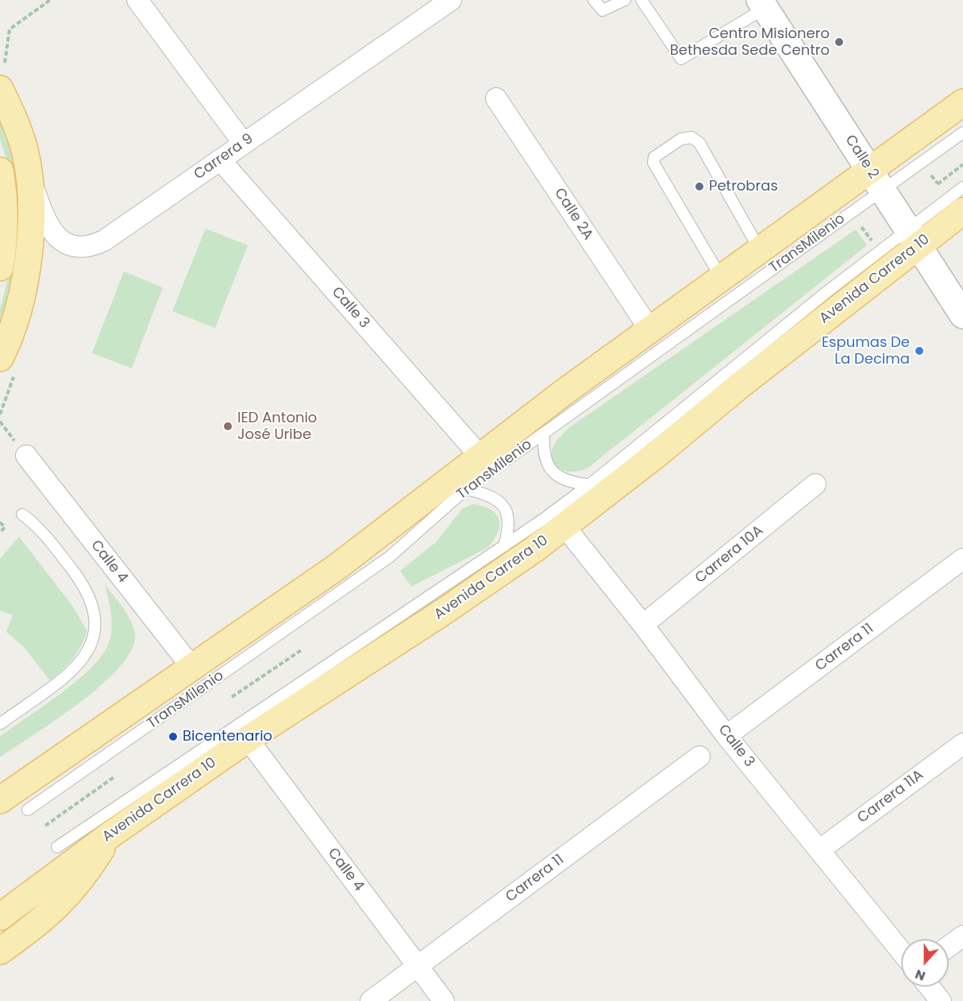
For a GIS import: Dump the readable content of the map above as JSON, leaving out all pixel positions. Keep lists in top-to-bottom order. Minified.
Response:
{"streets":{"main road":["Avenida Carrera 10"],"street":["Carrera 9","Calle 2","Calle 2A","Calle 3","Carrera 10A","Calle 4","Carrera 11","Carrera 11A"],"lane":["TransMilenio"]},"crossings":[["Carrera 9","Calle 3"],["Calle 2","TransMilenio"],["Calle 2","Avenida Carrera 10"],["Avenida Carrera 10","Calle 3"],["Avenida Carrera 10","Calle 4"],["Calle 3","Carrera 10A"],["Calle 3","Carrera 11"],["Calle 3","Carrera 11A"],["Calle 4","Carrera 11"]],"places":["Centro Misionero Bethesda Sede Centro","Petrobras","Espumas De La Decima","IED Antonio José Uribe","Bicentenario"],"north":"bottom"}
